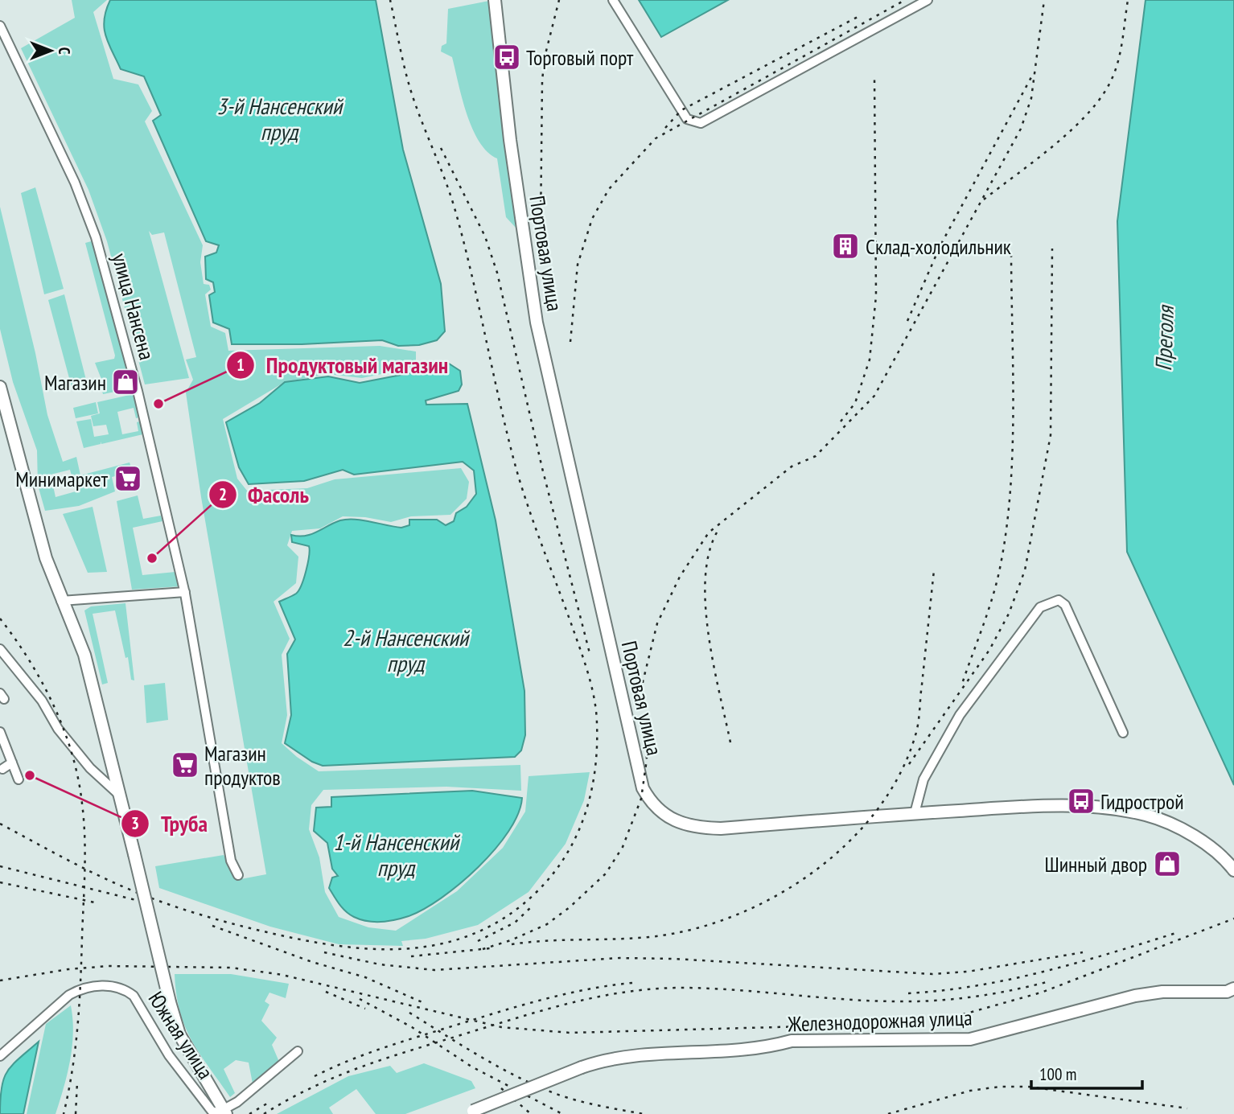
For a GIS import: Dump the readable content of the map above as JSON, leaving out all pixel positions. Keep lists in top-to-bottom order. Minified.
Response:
{"streets":{"main road":["Портовая улица","Железнодорожная улица"],"street":["улица Нансена","Южная улица"]},"water":["3-й Нансенский пруд","Преголя","2-й Нансенский пруд","1-й Нансенский пруд"],"places":{"bus stop":["Торговый порт","Гидрострой"],"building":["Склад-холодильник"],"shop":["Магазин","Шинный двор"],"other":["Продуктовый магазин","Фасоль","Труба"],"supermarket":["Минимаркет","Магазин продуктов"]},"scale_bar":"100 m","north":"right"}
